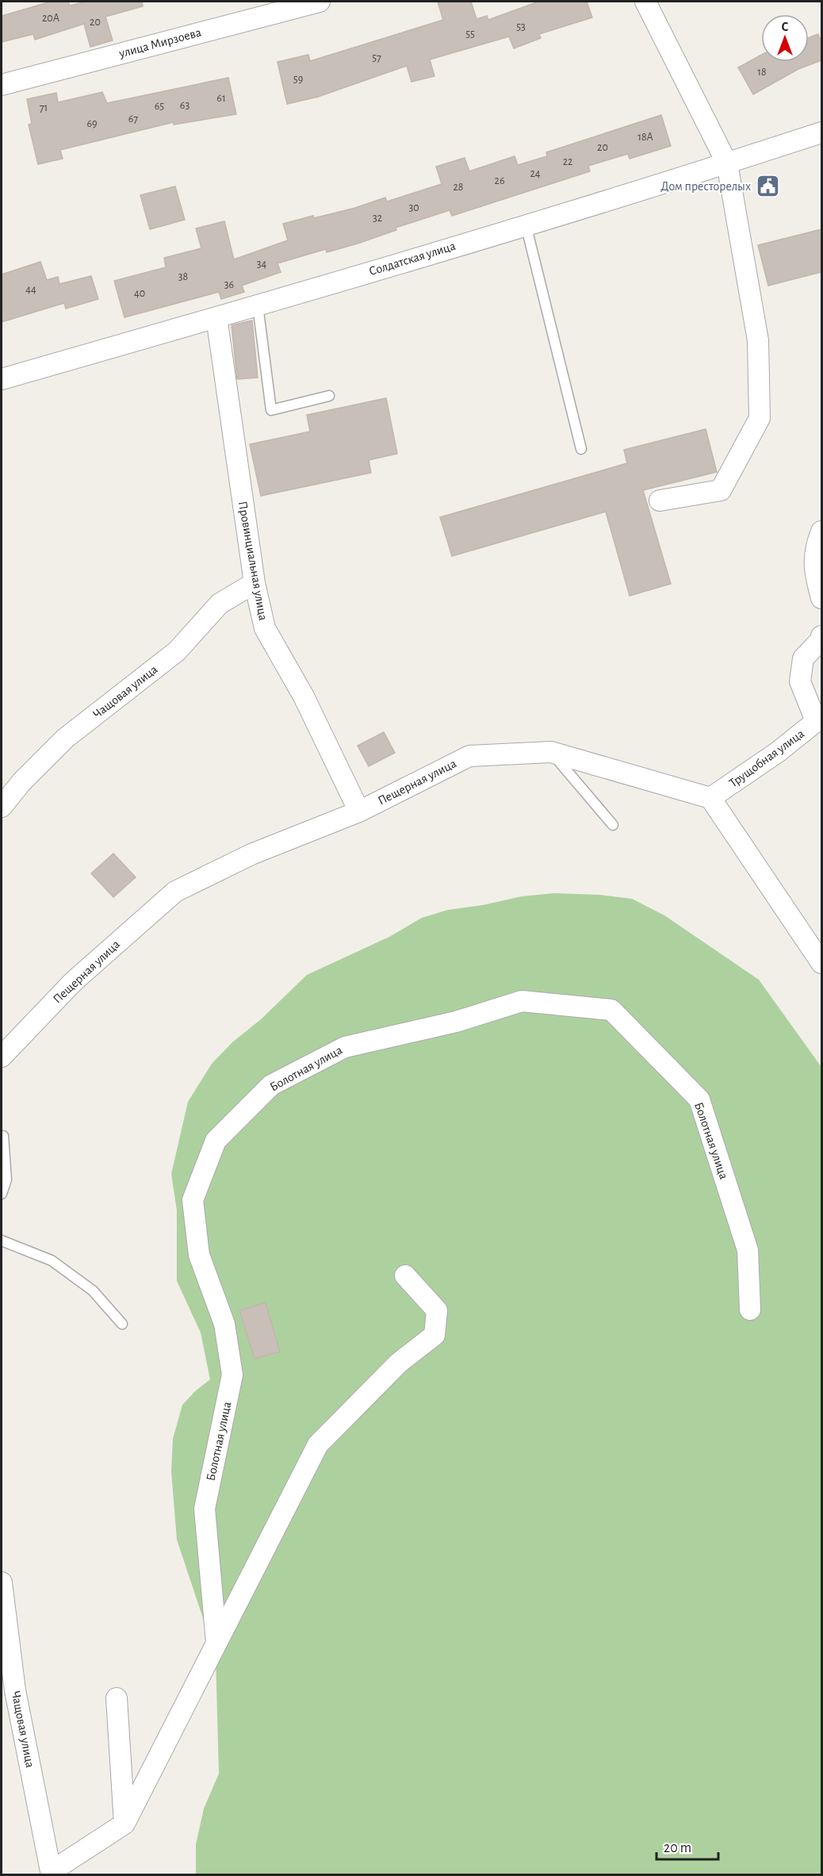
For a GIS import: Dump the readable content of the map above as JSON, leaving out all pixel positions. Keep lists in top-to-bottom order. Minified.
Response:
{"streets":{"street":["улица Мирзоева","Солдатская улица","Провинциальная улица","Чащовая улица","Трущобная улица","Пещерная улица","Болотная улица"]},"crossings":[["Солдатская улица","Провинциальная улица"],["Провинциальная улица","Чащовая улица"],["Провинциальная улица","Пещерная улица"],["Трущобная улица","Пещерная улица"]],"places":{"public building":["Дом престорелых"]},"house_numbers":["20А","20","53","55","57","18","59","61","63","65","71","67","69","18А","20","22","24","26","28","30","32","34","38","36","44","40"],"scale_bar":"20 m","north":"top"}
